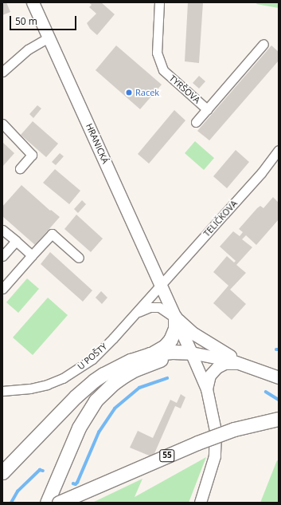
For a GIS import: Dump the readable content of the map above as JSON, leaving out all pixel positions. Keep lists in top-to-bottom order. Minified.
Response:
{"streets":{"main road":["HRANICKÁ","55"],"street":["TYRŠOVA","TELIČKOVA","U POŠTY"]},"crossings":[["HRANICKÁ","TELIČKOVA"],["HRANICKÁ","U POŠTY"],["TELIČKOVA","U POŠTY"]],"places":["Racek"],"scale_bar":"50 m"}
